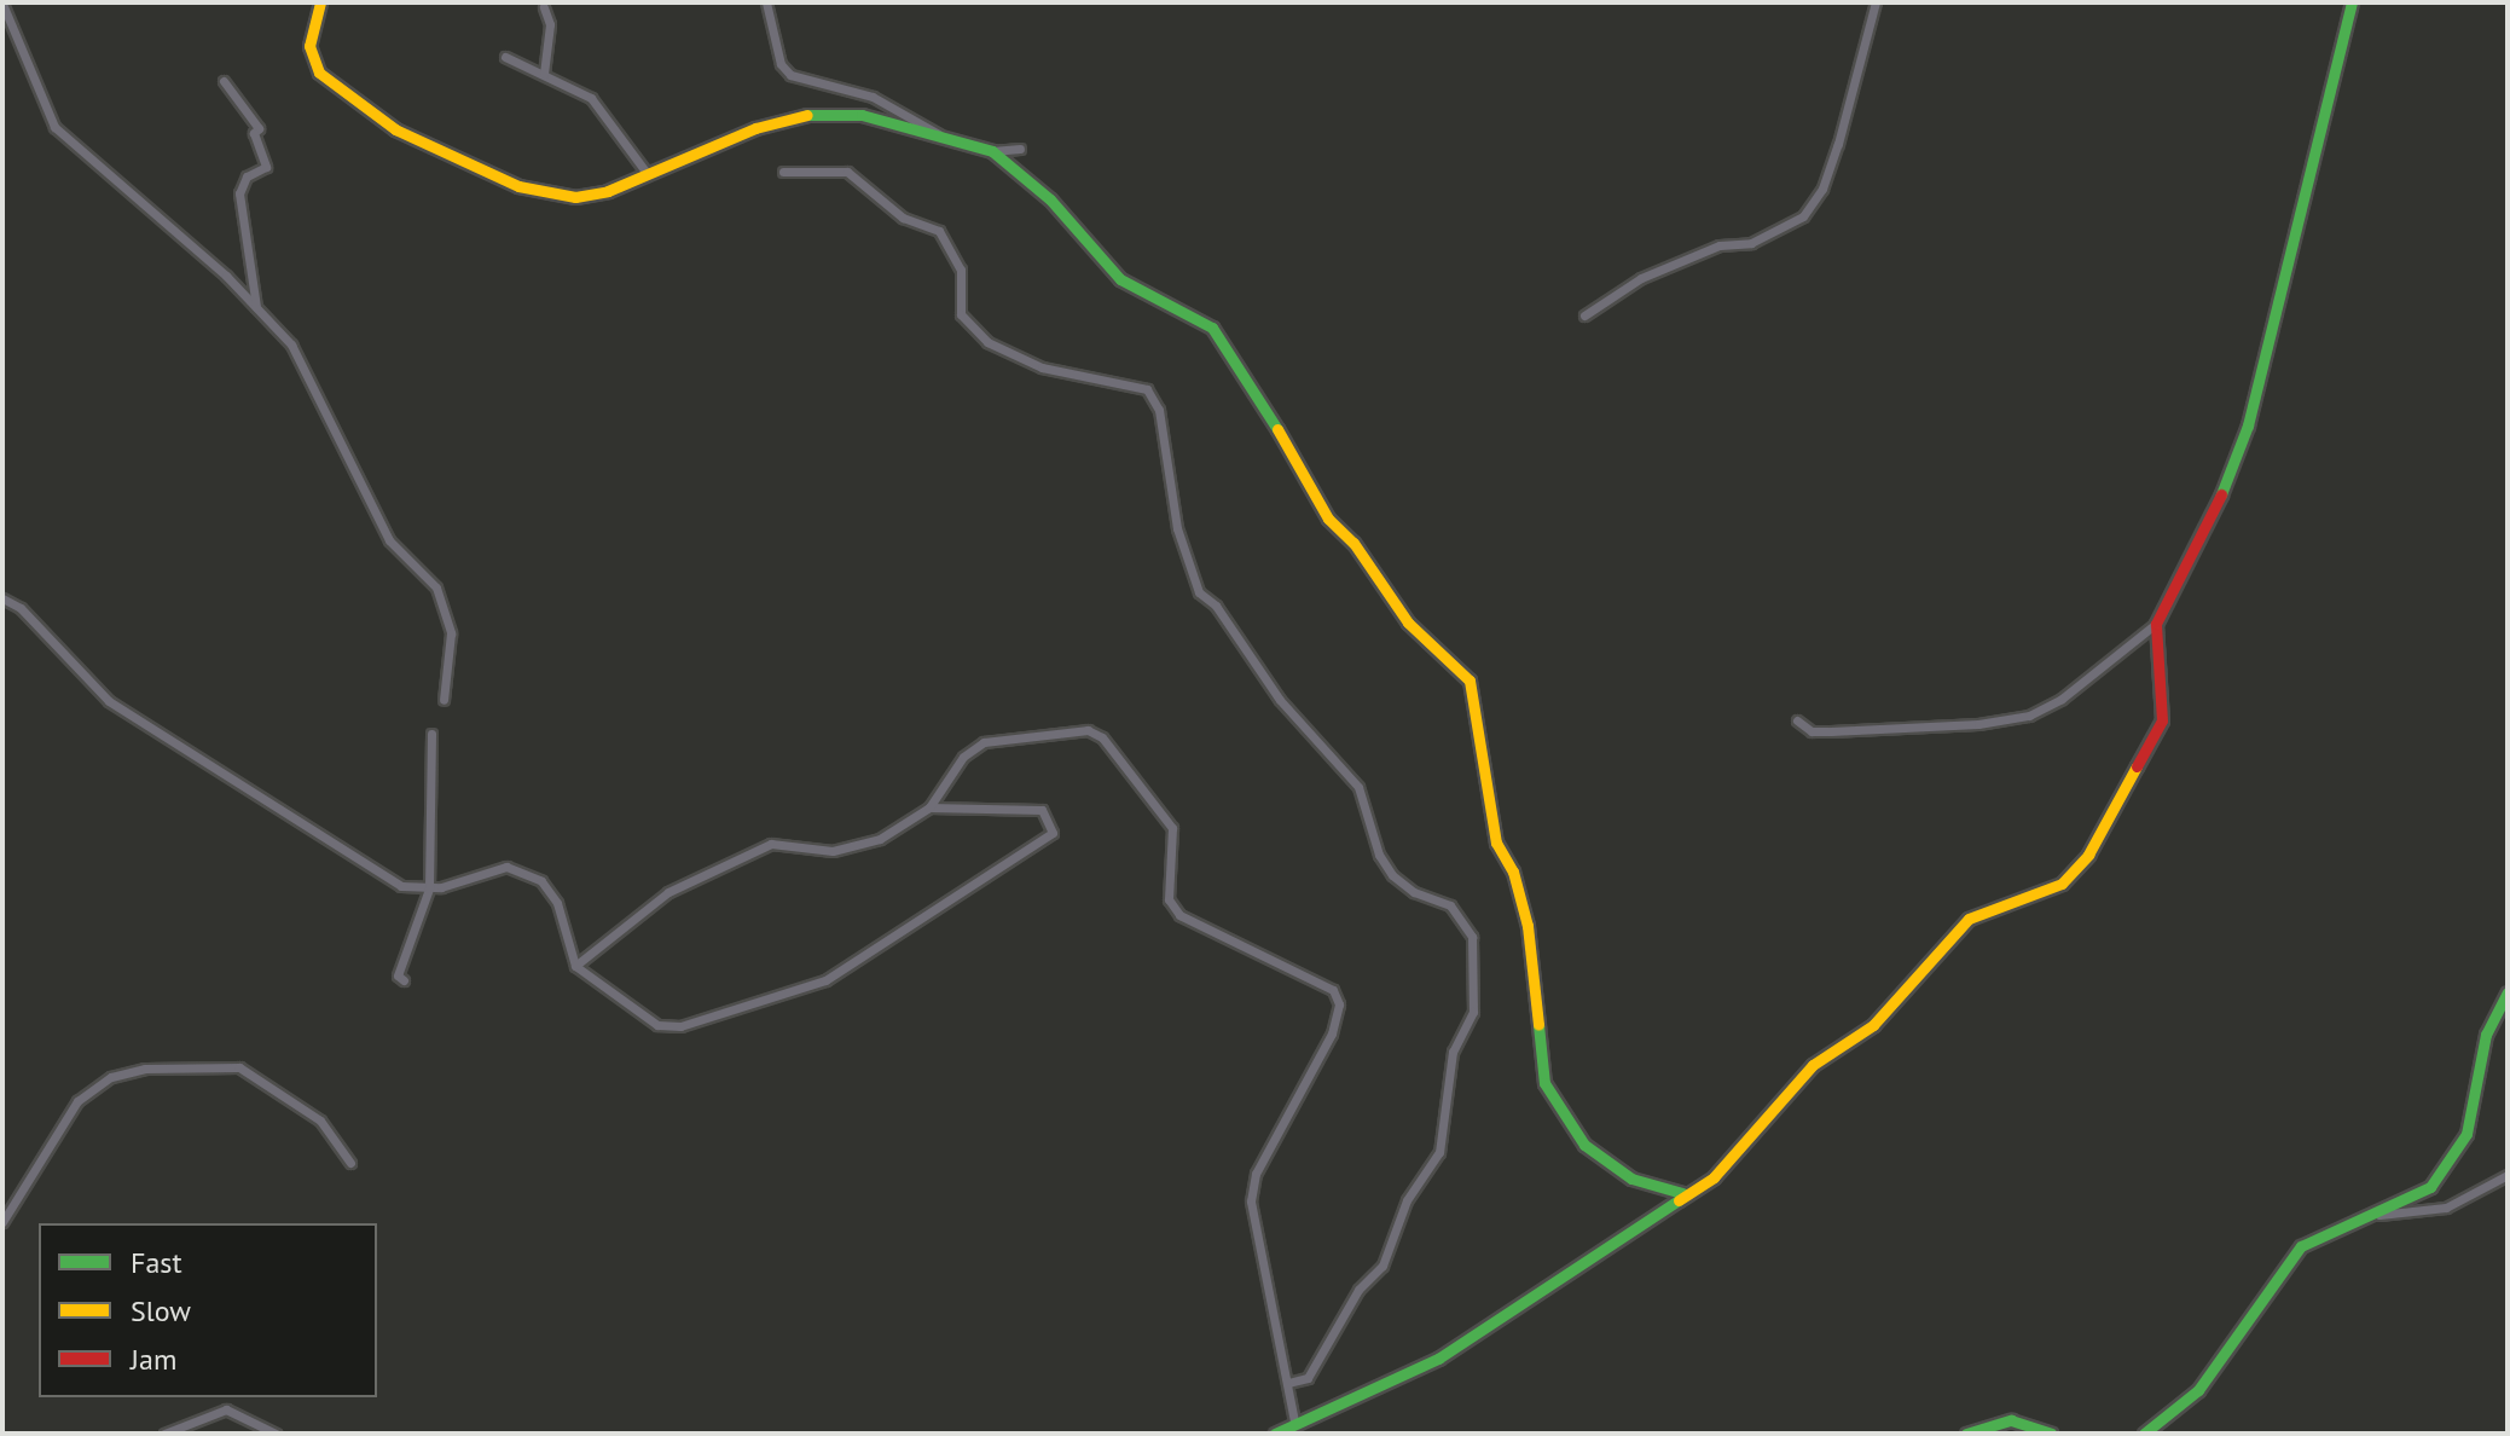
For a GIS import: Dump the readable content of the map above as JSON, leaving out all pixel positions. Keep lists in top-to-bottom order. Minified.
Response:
{"legend":["Fast","Slow","Jam"]}
